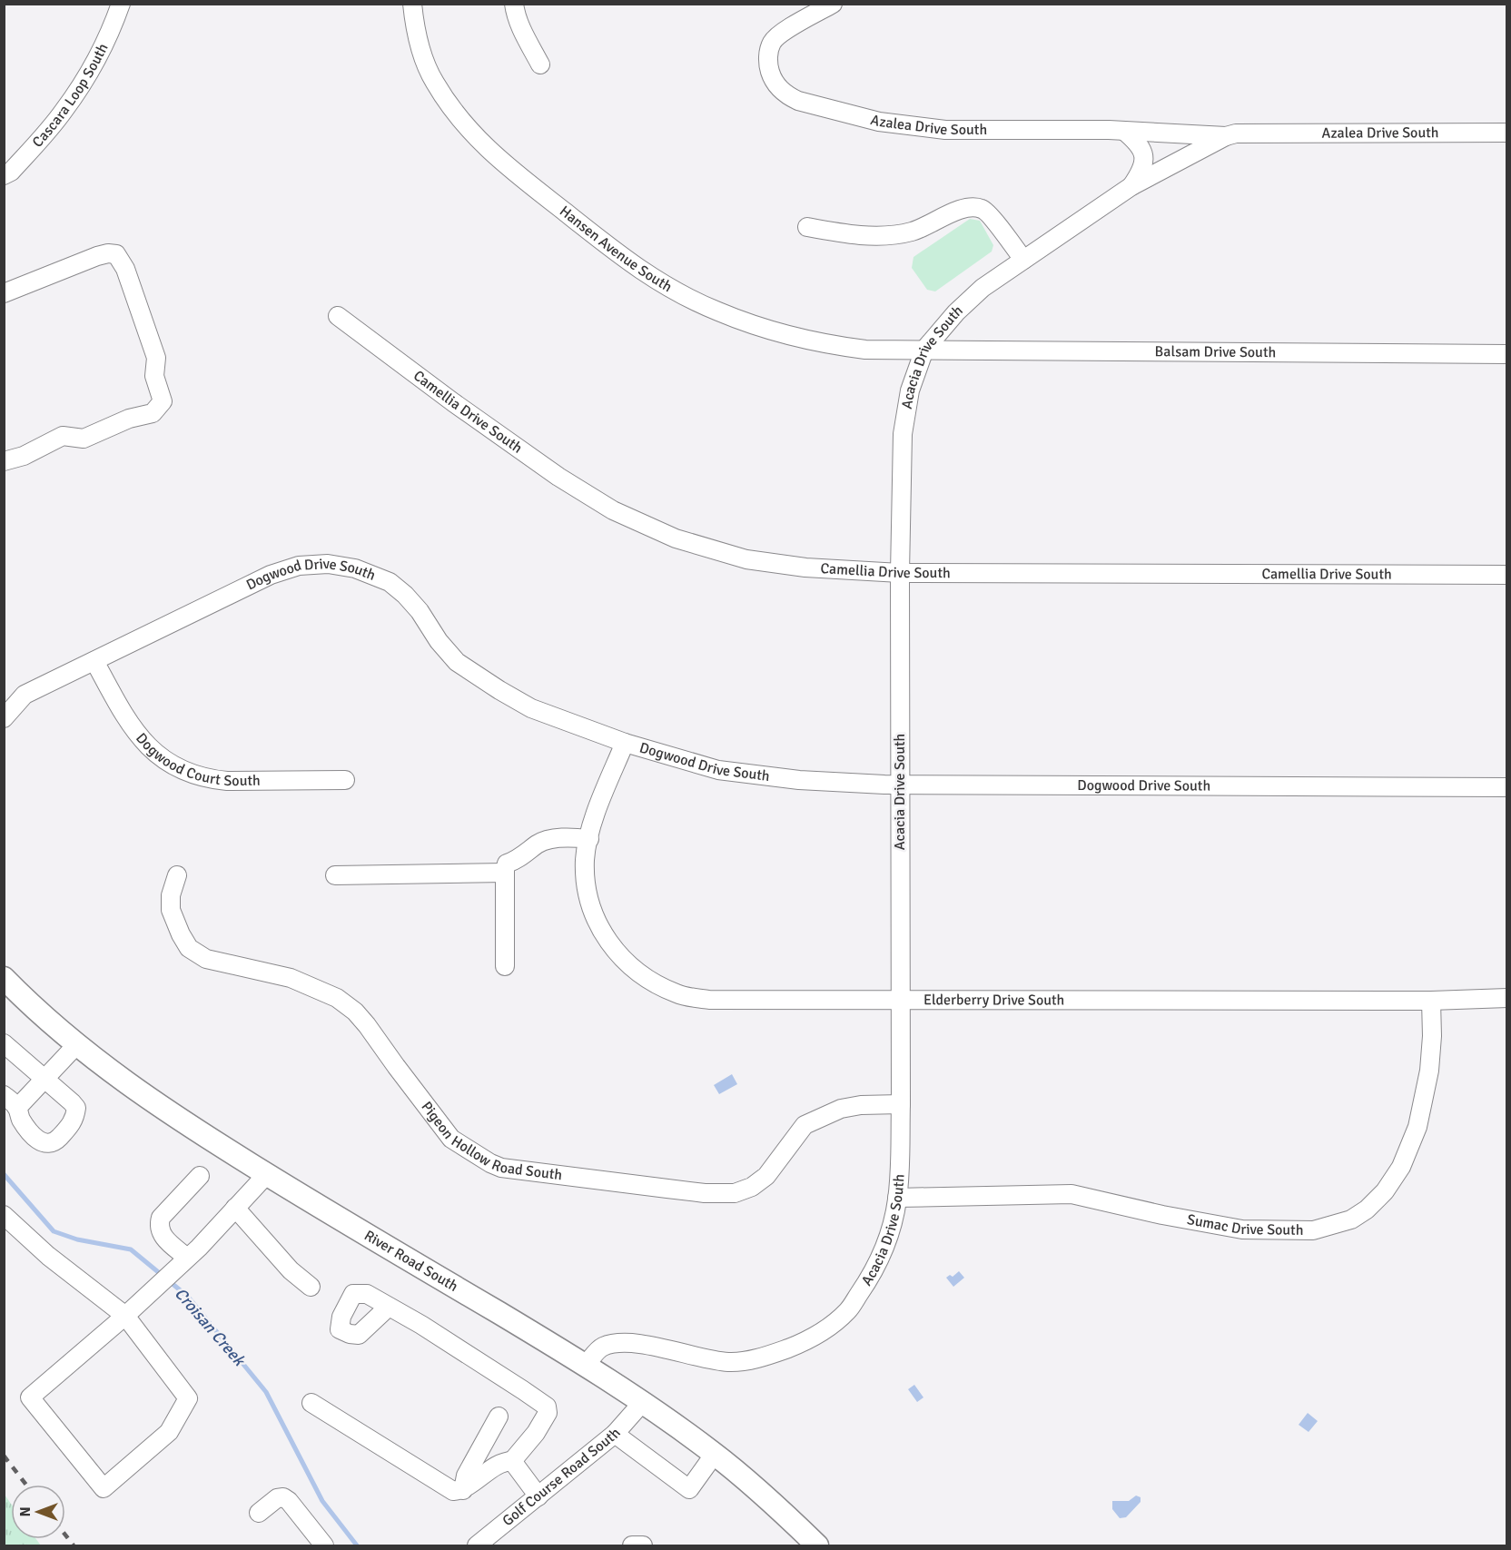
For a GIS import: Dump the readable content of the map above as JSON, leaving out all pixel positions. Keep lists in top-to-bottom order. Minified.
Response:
{"streets":{"main road":["River Road South"],"street":["Cascara Loop South","Azalea Drive South","Hansen Avenue South","Balsam Drive South","Acacia Drive South","Camellia Drive South","Dogwood Drive South","Dogwood Court South","Elderberry Drive South","Pigeon Hollow Road South","Sumac Drive South","Golf Course Road South"]},"crossings":[["Azalea Drive South","Acacia Drive South"],["Hansen Avenue South","Balsam Drive South"],["Hansen Avenue South","Acacia Drive South"],["Balsam Drive South","Acacia Drive South"],["Acacia Drive South","Camellia Drive South"],["Acacia Drive South","Dogwood Drive South"],["Acacia Drive South","Elderberry Drive South"],["Acacia Drive South","Pigeon Hollow Road South"],["Acacia Drive South","Sumac Drive South"],["Acacia Drive South","River Road South"],["Dogwood Drive South","Dogwood Court South"],["Dogwood Drive South","Elderberry Drive South"],["Elderberry Drive South","Sumac Drive South"],["River Road South","Golf Course Road South"]],"water":["Croisan Creek"],"north":"left"}
